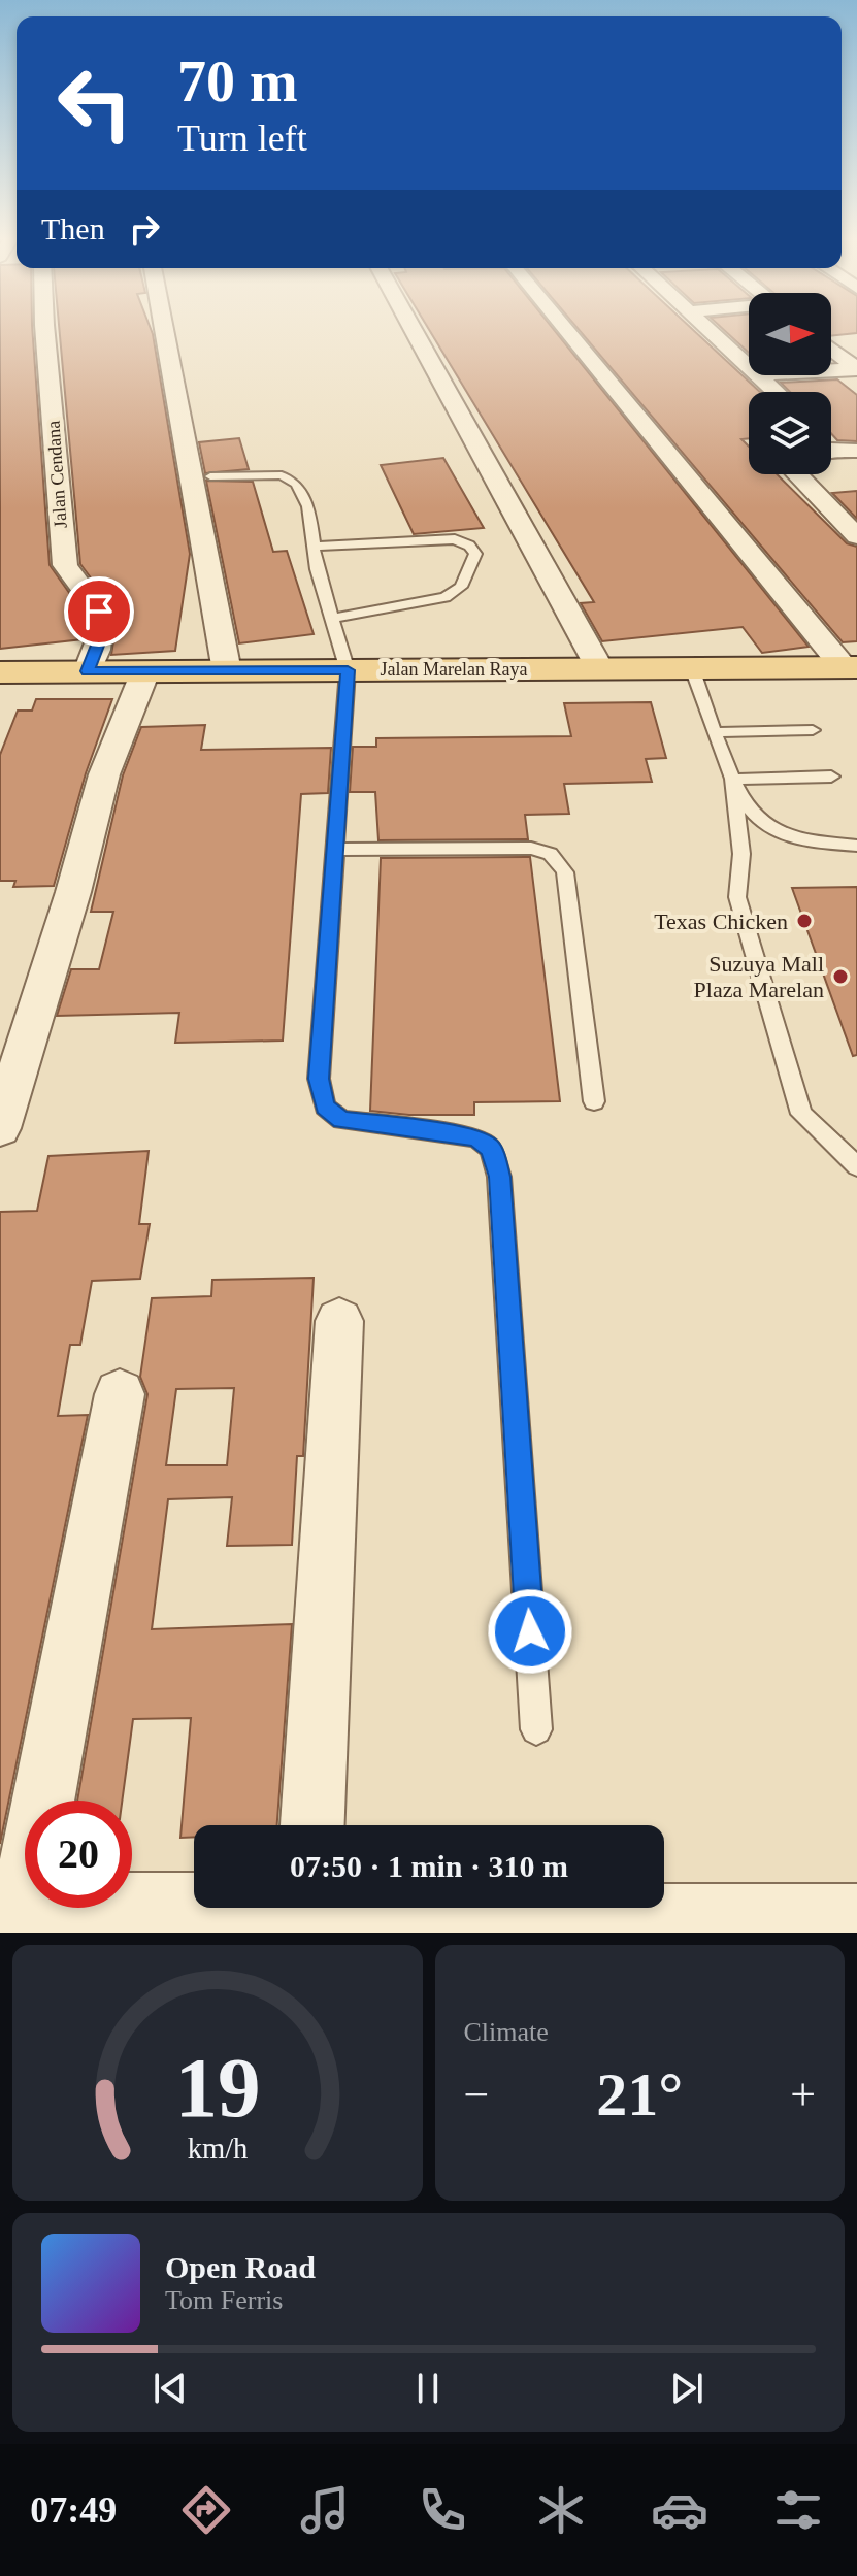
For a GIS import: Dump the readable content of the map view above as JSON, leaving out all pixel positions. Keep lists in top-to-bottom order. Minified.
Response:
{"streets":{"main road":["Jalan Marelan Raya"],"street":["Jalan Cendana"]},"crossings":[["Jalan Cendana","Jalan Marelan Raya"]],"places":["Texas Chicken","Suzuya Mall Plaza Marelan"],"north":"right","page":{"turn":["70 m","Turn left"],"then":"Then","limit":"20","trip":"07:50 · 1 min · 310 m","tile":"Climate","heat":["−","21°","+"],"song":["Open Road","Tom Ferris"],"tabs":"07:49","gauge":["19","km/h"]}}
